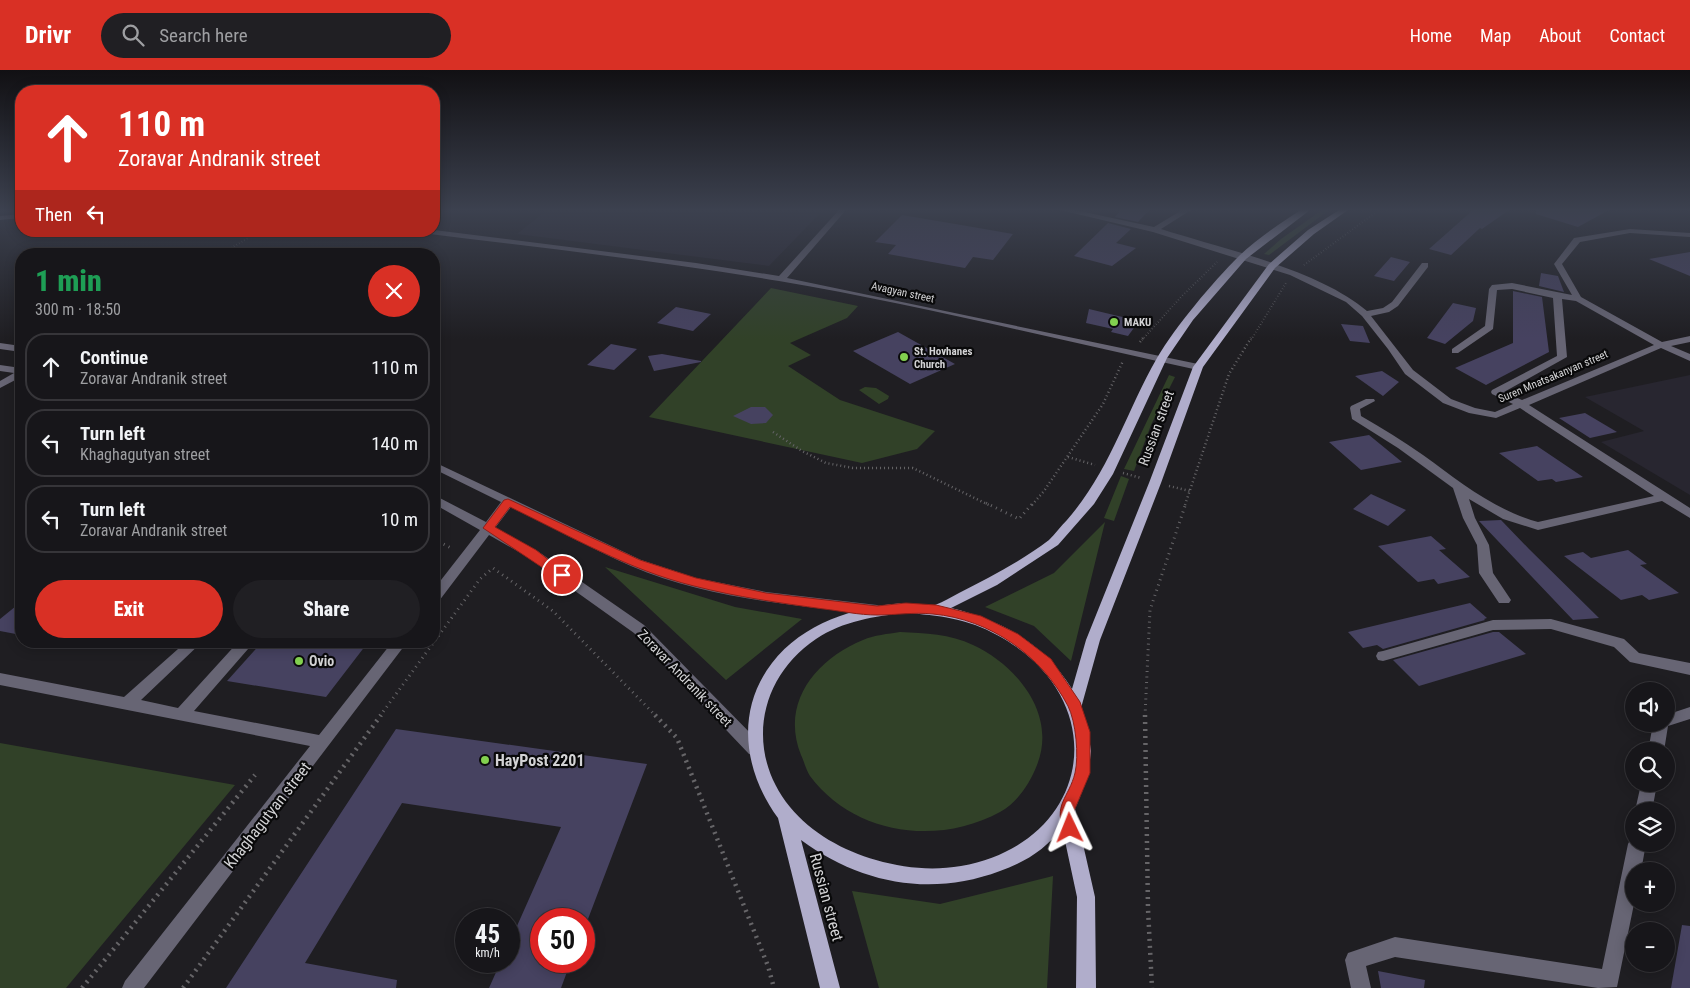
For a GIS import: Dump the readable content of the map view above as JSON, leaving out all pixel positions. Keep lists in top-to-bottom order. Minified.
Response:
{"streets":{"main road":["Russian street"],"street":["Avagyan street","Suren Mnatsakanyan street","Zoravar Andranik street","Khaghagutyan street"]},"crossings":[["Avagyan street","Russian street"],["Suren Mnatsakanyan street","Russian street"]],"places":["MAKU","St. Hovhanes Church","Ovio","HayPost 2201"],"page":{"header":"Drivr","search":"Search here","nav":["Home","Map","About","Contact"],"turn":["110 m","Zoravar Andranik street"],"then":"Then","heading":["1 min","300 m · 18:50"],"list":[{"name":"Continue","note":"Zoravar Andranik street","value":"110 m"},{"name":"Turn left","note":"Khaghagutyan street","value":"140 m"},{"name":"Turn left","note":"Zoravar Andranik street","value":"10 m"}],"buttons":["Exit","Share"],"map_buttons":["+","−"],"speed":"45 km/h","limit":"50"}}
